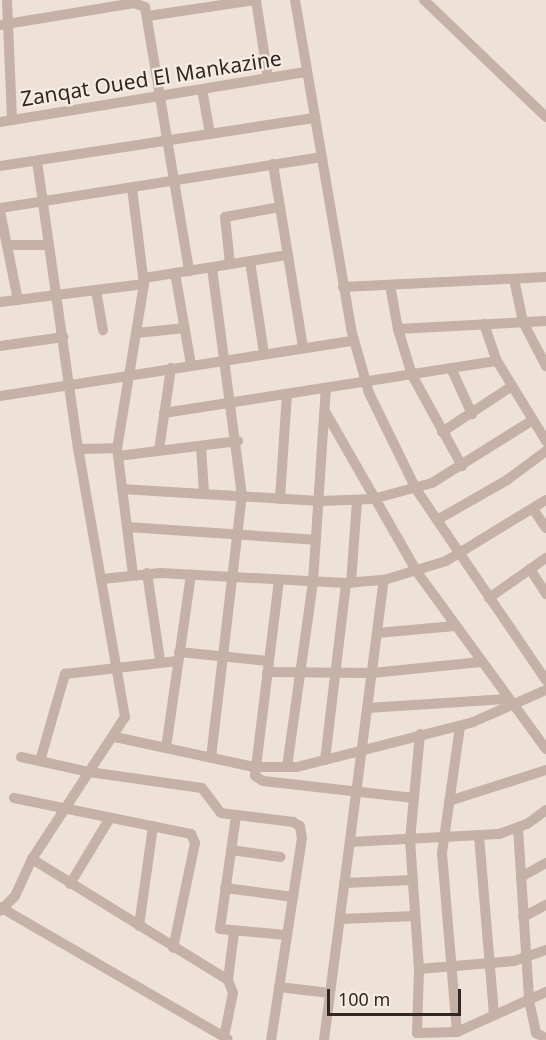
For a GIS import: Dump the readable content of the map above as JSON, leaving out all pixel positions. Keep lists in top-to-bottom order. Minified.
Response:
{"streets":{"street":["Zanqat Oued El Mankazine"]},"scale_bar":"100 m"}
